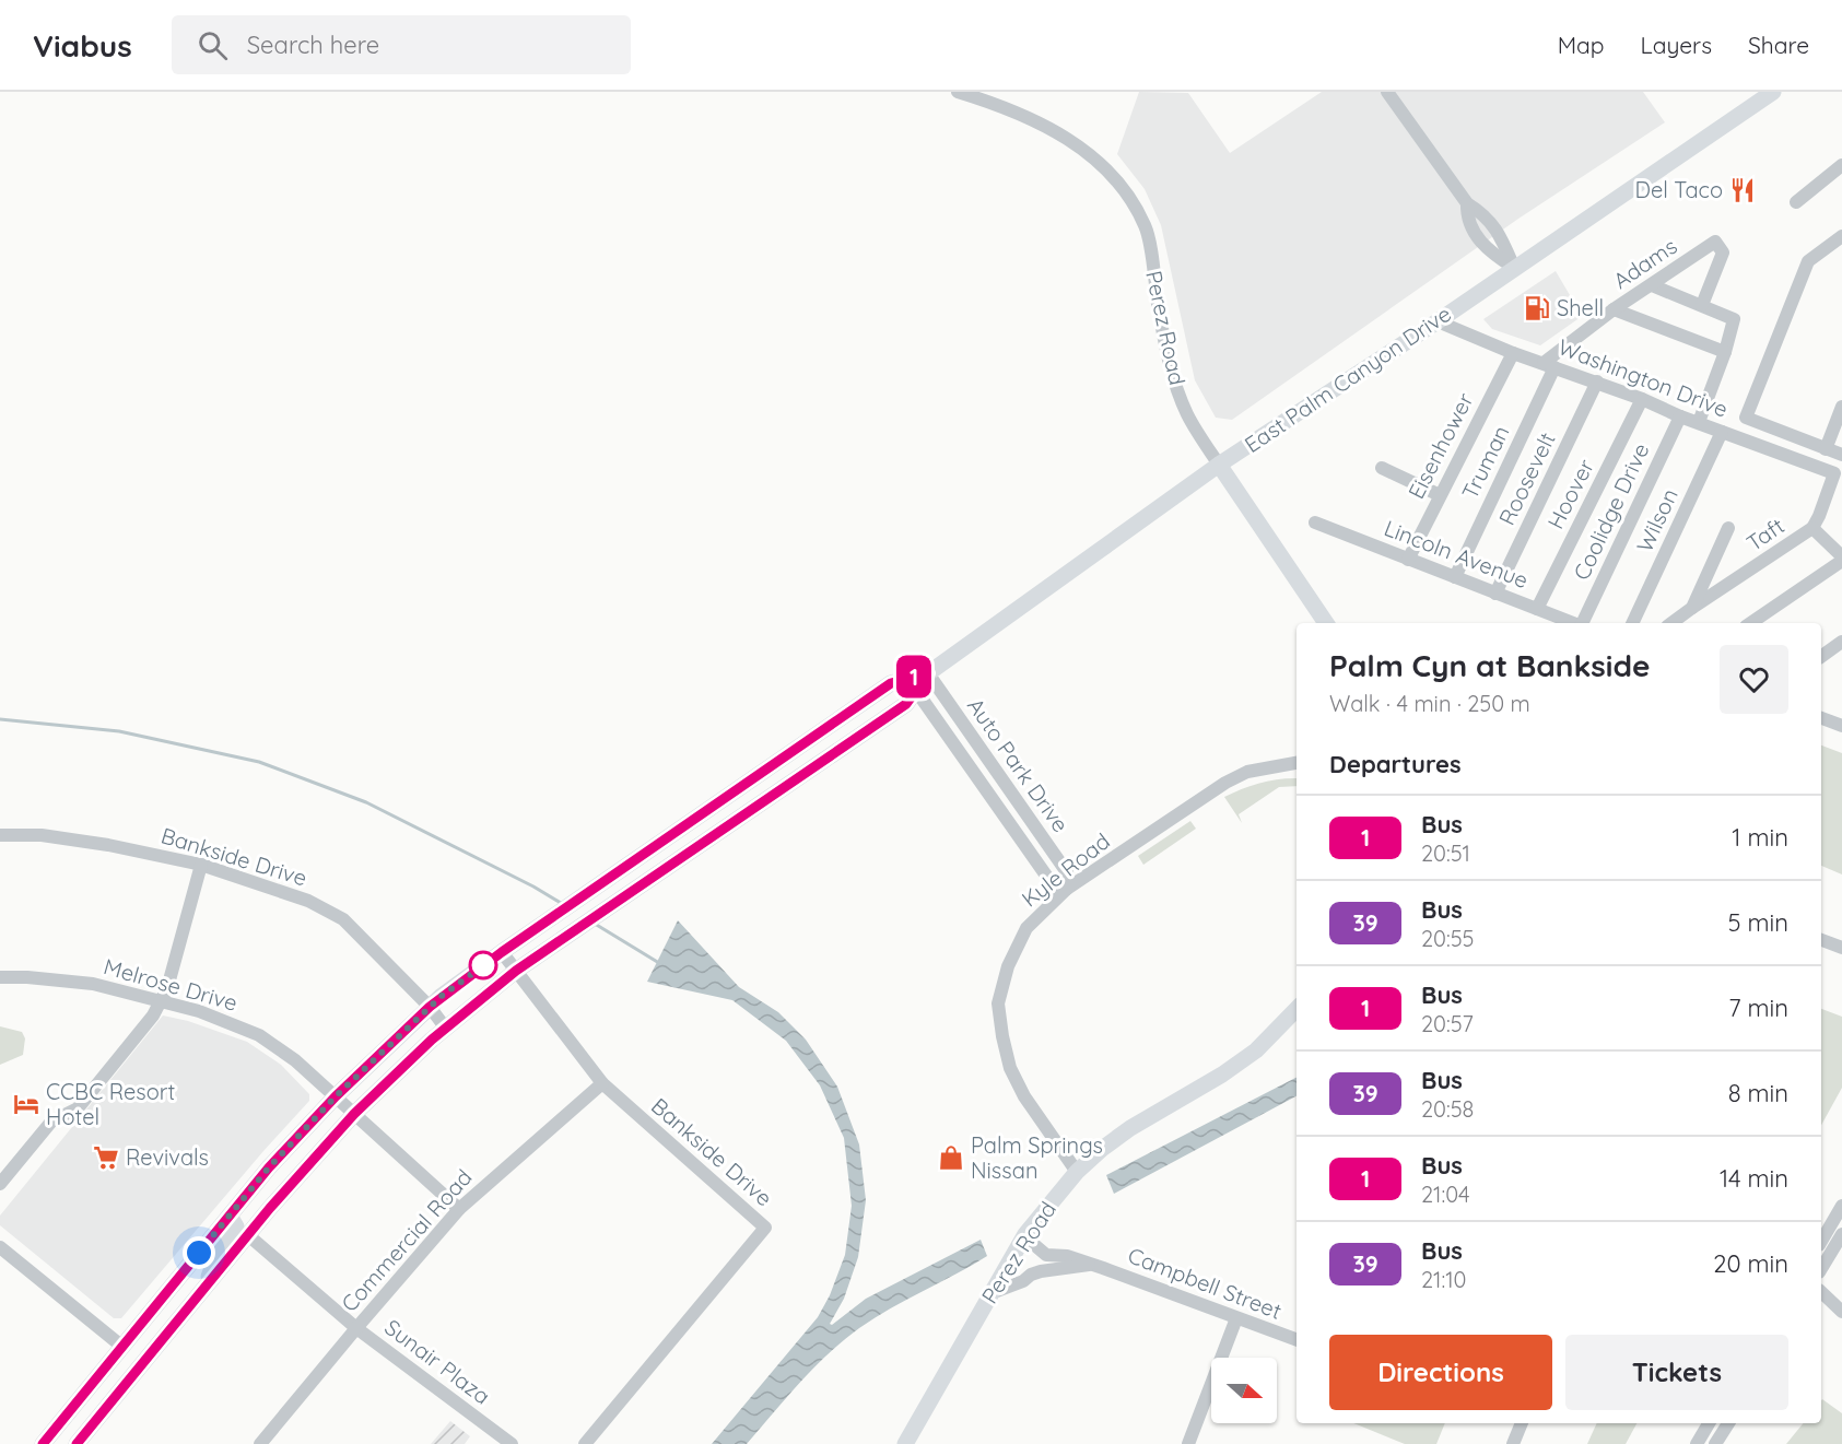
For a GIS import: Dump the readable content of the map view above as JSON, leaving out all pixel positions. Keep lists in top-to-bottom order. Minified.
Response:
{"streets":{"main road":["Perez Road","East Palm Canyon Drive"],"street":["Adams","Washington Drive","Eisenhower","Truman","Roosevelt","Hoover","Coolidge Drive","Wilson","Taft","Lincoln Avenue","Auto Park Drive","Bankside Drive","Kyle Road","Melrose Drive","Commercial Road","Campbell Street","Sunair Plaza"]},"crossings":[["Adams","Washington Drive"],["Adams","Truman"],["Perez Road","East Palm Canyon Drive"],["Perez Road","Kyle Road"],["Perez Road","Campbell Street"],["Washington Drive","East Palm Canyon Drive"],["Washington Drive","Eisenhower"],["Washington Drive","Truman"],["Washington Drive","Roosevelt"],["Washington Drive","Hoover"],["Washington Drive","Coolidge Drive"],["Washington Drive","Wilson"],["Washington Drive","Taft"],["East Palm Canyon Drive","Auto Park Drive"],["East Palm Canyon Drive","Bankside Drive"],["East Palm Canyon Drive","Melrose Drive"],["Eisenhower","Lincoln Avenue"],["Truman","Lincoln Avenue"],["Roosevelt","Lincoln Avenue"],["Hoover","Lincoln Avenue"],["Auto Park Drive","Kyle Road"],["Bankside Drive","Commercial Road"],["Melrose Drive","Commercial Road"],["Commercial Road","Sunair Plaza"]],"places":{"restaurant":["Del Taco"],"fuel station":["Shell"],"hotel":["CCBC Resort Hotel"],"supermarket":["Revivals"],"shop":["Palm Springs Nissan"]},"lines":["bus line 1"],"north":"right","page":{"header":"Viabus","search":"Search here","nav":["Map","Layers","Share"],"on_map":"1","heading":[["Palm Cyn at Bankside","Walk · 4 min · 250 m"],"Departures"],"list":[{"mark":"1","name":"Bus","note":"20:51","value":"1 min"},{"mark":"39","name":"Bus","note":"20:55","value":"5 min"},{"mark":"1","name":"Bus","note":"20:57","value":"7 min"},{"mark":"39","name":"Bus","note":"20:58","value":"8 min"},{"mark":"1","name":"Bus","note":"21:04","value":"14 min"},{"mark":"39","name":"Bus","note":"21:10","value":"20 min"}],"buttons":["Directions","Tickets"]}}
